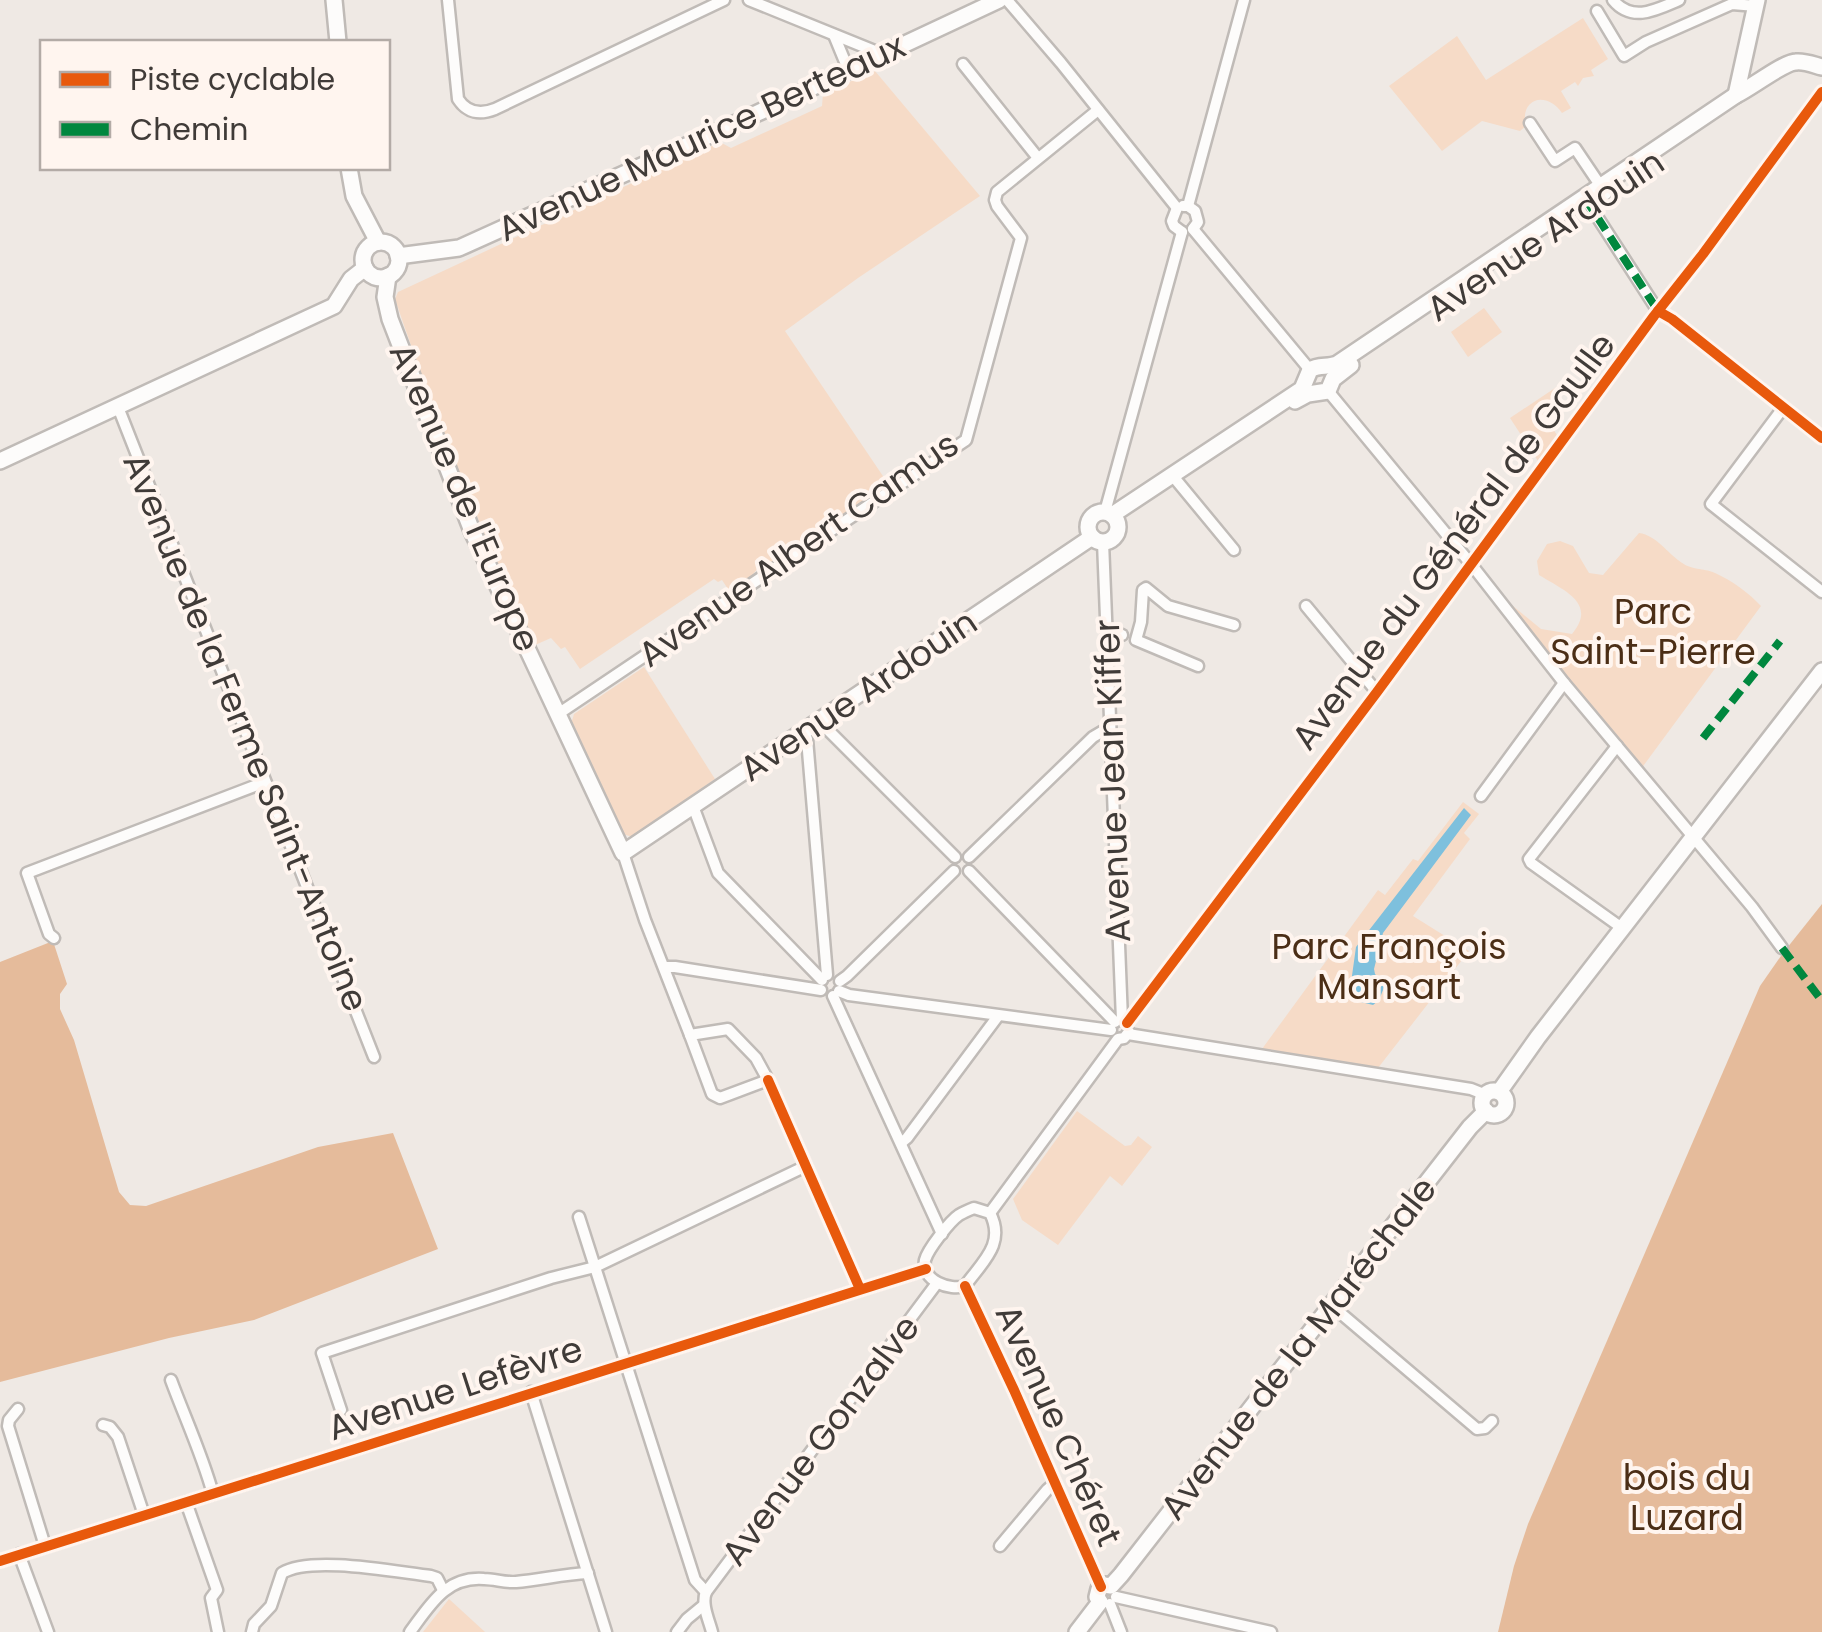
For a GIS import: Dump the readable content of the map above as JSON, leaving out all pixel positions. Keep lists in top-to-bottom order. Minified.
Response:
{"streets":{"street":["Avenue Maurice Berteaux","Avenue Ardouin","Avenue de l'Europe","Avenue du Général de Gaulle","Avenue Albert Camus","Avenue de la Ferme Saint-Antoine","Avenue Jean Kiffer","Avenue de la Maréchale","Avenue Lefèvre","Avenue Chéret","Avenue Gonzalve"]},"crossings":[["Avenue Maurice Berteaux","Avenue de l'Europe"],["Avenue Ardouin","Avenue de l'Europe"],["Avenue Ardouin","Avenue Jean Kiffer"],["Avenue de l'Europe","Avenue Albert Camus"],["Avenue du Général de Gaulle","Avenue Jean Kiffer"],["Avenue du Général de Gaulle","Avenue Lefèvre"],["Avenue du Général de Gaulle","Avenue Chéret"],["Avenue du Général de Gaulle","Avenue Gonzalve"],["Avenue de la Maréchale","Avenue Chéret"],["Avenue Lefèvre","Avenue Chéret"],["Avenue Lefèvre","Avenue Gonzalve"],["Avenue Chéret","Avenue Gonzalve"]],"parks":["Parc Saint-Pierre","Parc François Mansart","bois du Luzard"],"legend":["Piste cyclable","Chemin"]}
